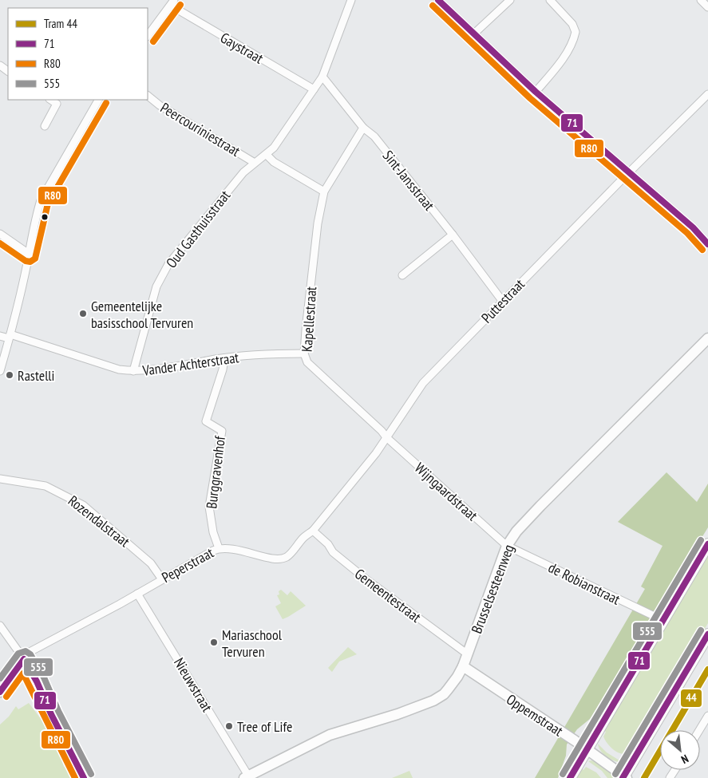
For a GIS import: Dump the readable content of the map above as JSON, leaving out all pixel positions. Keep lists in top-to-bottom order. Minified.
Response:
{"streets":{"street":["Gaystraat","Peercouriniestraat","Sint-Jansstraat","Oud Gasthuisstraat","Puttestraat","Kapellestraat","Vander Achterstraat","Burggravenhof","Wijngaardstraat","Rozendalstraat","Peperstraat","de Robianstraat","Brusselsesteenweg","Gemeentestraat","Nieuwstraat","Oppemstraat"]},"crossings":[["Peercouriniestraat","Oud Gasthuisstraat"],["Sint-Jansstraat","Puttestraat"],["Sint-Jansstraat","Kapellestraat"],["Oud Gasthuisstraat","Vander Achterstraat"],["Puttestraat","Kapellestraat"],["Puttestraat","Wijngaardstraat"],["Puttestraat","Peperstraat"],["Kapellestraat","Vander Achterstraat"],["Kapellestraat","Wijngaardstraat"],["Kapellestraat","Peperstraat"],["Vander Achterstraat","Burggravenhof"],["Burggravenhof","Peperstraat"],["Wijngaardstraat","Peperstraat"],["Wijngaardstraat","de Robianstraat"],["Wijngaardstraat","Brusselsesteenweg"],["Rozendalstraat","Peperstraat"],["Peperstraat","Gemeentestraat"],["Peperstraat","Nieuwstraat"],["de Robianstraat","Brusselsesteenweg"],["Brusselsesteenweg","Gemeentestraat"],["Brusselsesteenweg","Nieuwstraat"],["Brusselsesteenweg","Oppemstraat"]],"places":["Gemeentelijke basisschool Tervuren","Rastelli","Mariaschool Tervuren","Tree of Life"],"lines":["transit line 71","transit line R80","transit line 555","tram line 44"],"legend":["Tram 44","71","R80","555"],"north":"bottom right"}
